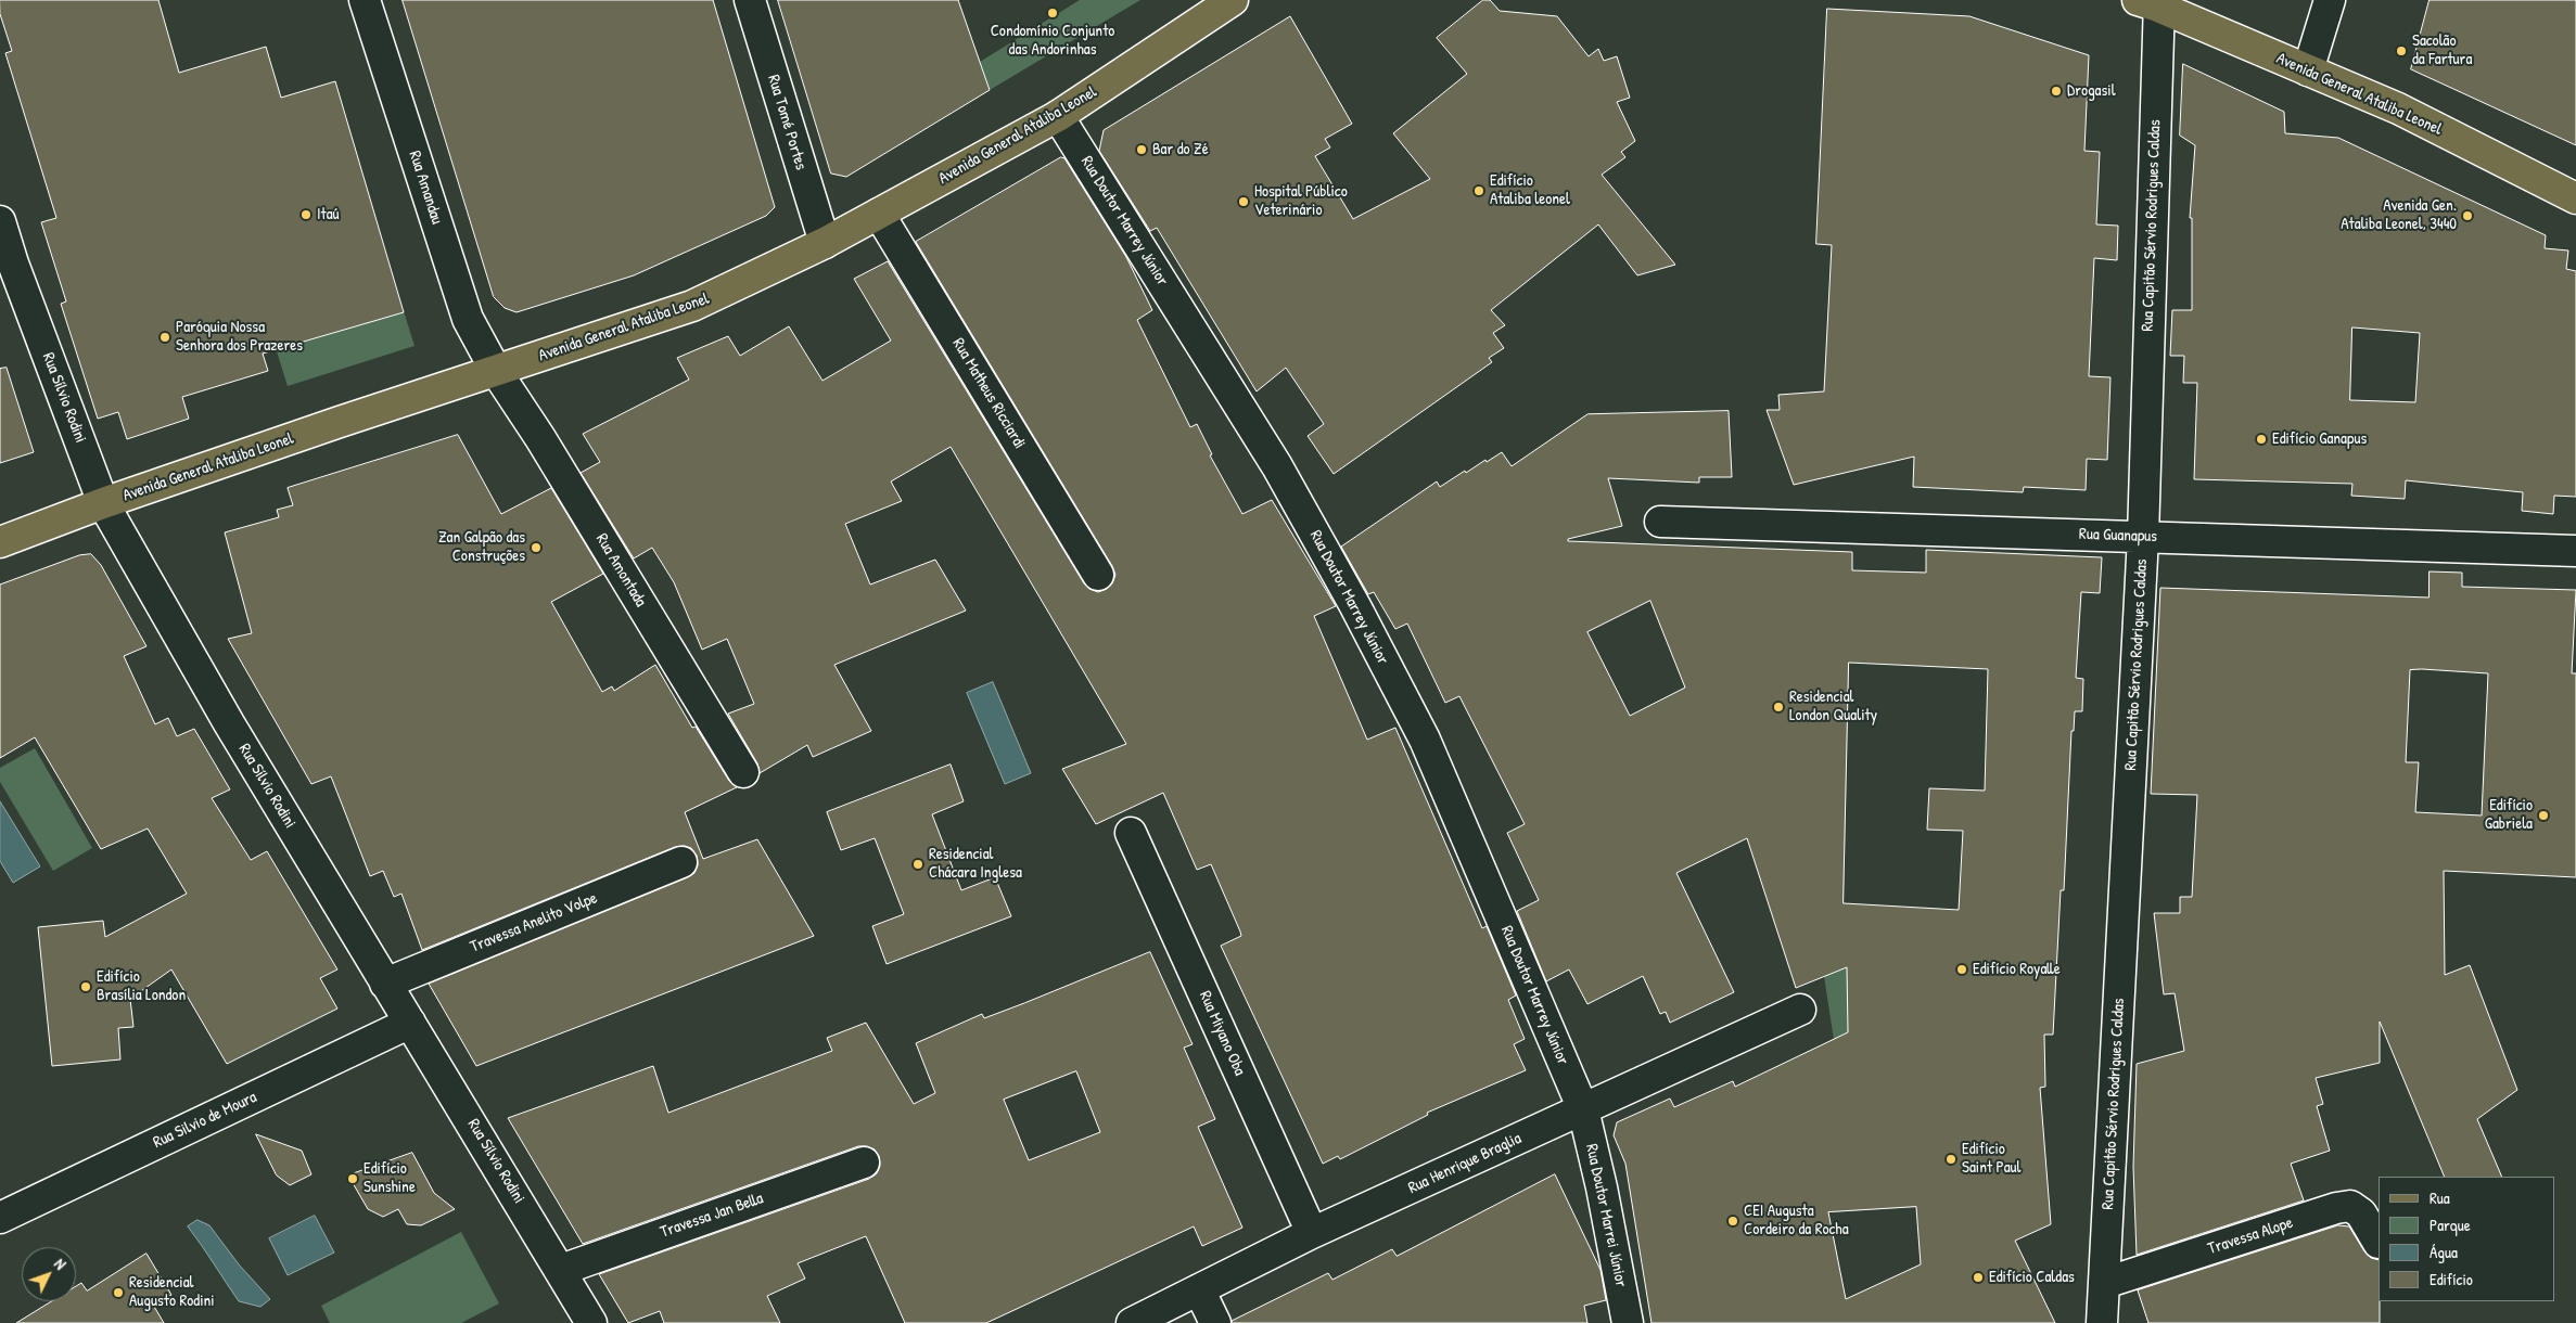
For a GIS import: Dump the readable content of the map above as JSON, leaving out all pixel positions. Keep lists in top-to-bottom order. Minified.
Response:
{"streets":{"main road":["Avenida General Ataliba Leonel"],"street":["Rua Tomé Portes","Rua Amandau","Rua Doutor Marrey Júnior","Rua Capitão Sérvio Rodrigues Caldas","Rua Matheus Ricciardi","Rua Sílvio Rodini","Rua Guanapus","Rua Amontada","Travessa Anelito Volpe","Rua Miyano Oba","Rua Silvio de Moura","Rua Henrique Braglia","Travessa Jan Bella","Rua Doutor Marrei Júnior","Travessa Alope"]},"crossings":[["Avenida General Ataliba Leonel","Rua Tomé Portes"],["Avenida General Ataliba Leonel","Rua Amandau"],["Avenida General Ataliba Leonel","Rua Doutor Marrey Júnior"],["Avenida General Ataliba Leonel","Rua Capitão Sérvio Rodrigues Caldas"],["Avenida General Ataliba Leonel","Rua Matheus Ricciardi"],["Avenida General Ataliba Leonel","Rua Sílvio Rodini"],["Avenida General Ataliba Leonel","Rua Amontada"],["Rua Amandau","Rua Amontada"],["Rua Doutor Marrey Júnior","Rua Henrique Braglia"],["Rua Doutor Marrey Júnior","Rua Doutor Marrei Júnior"],["Rua Capitão Sérvio Rodrigues Caldas","Rua Guanapus"],["Rua Capitão Sérvio Rodrigues Caldas","Travessa Alope"],["Rua Sílvio Rodini","Travessa Anelito Volpe"],["Rua Sílvio Rodini","Rua Silvio de Moura"],["Rua Sílvio Rodini","Travessa Jan Bella"],["Rua Miyano Oba","Rua Henrique Braglia"],["Rua Henrique Braglia","Rua Doutor Marrei Júnior"]],"places":["Condomínio Conjunto das Andorinhas","Sacolão da Fartura","Drogasil","Bar do Zé","Edifício Ataliba leonel","Hospital Público Veterinário","Itaú","Avenida Gen. Ataliba Leonel, 3440","Paróquia Nossa Senhora dos Prazeres","Edifício Ganapus","Zan Galpão das Construções","Residencial London Quality","Edifício Gabriela","Residencial Chácara Inglesa","Edifício Royalle","Edifício Brasília London","Edifício Saint Paul","Edifício Sunshine","CEI Augusta Cordeiro da Rocha","Edifício Caldas","Residencial Augusto Rodini"],"legend":["Rua","Parque","Água","Edifício"],"north":"top right"}
